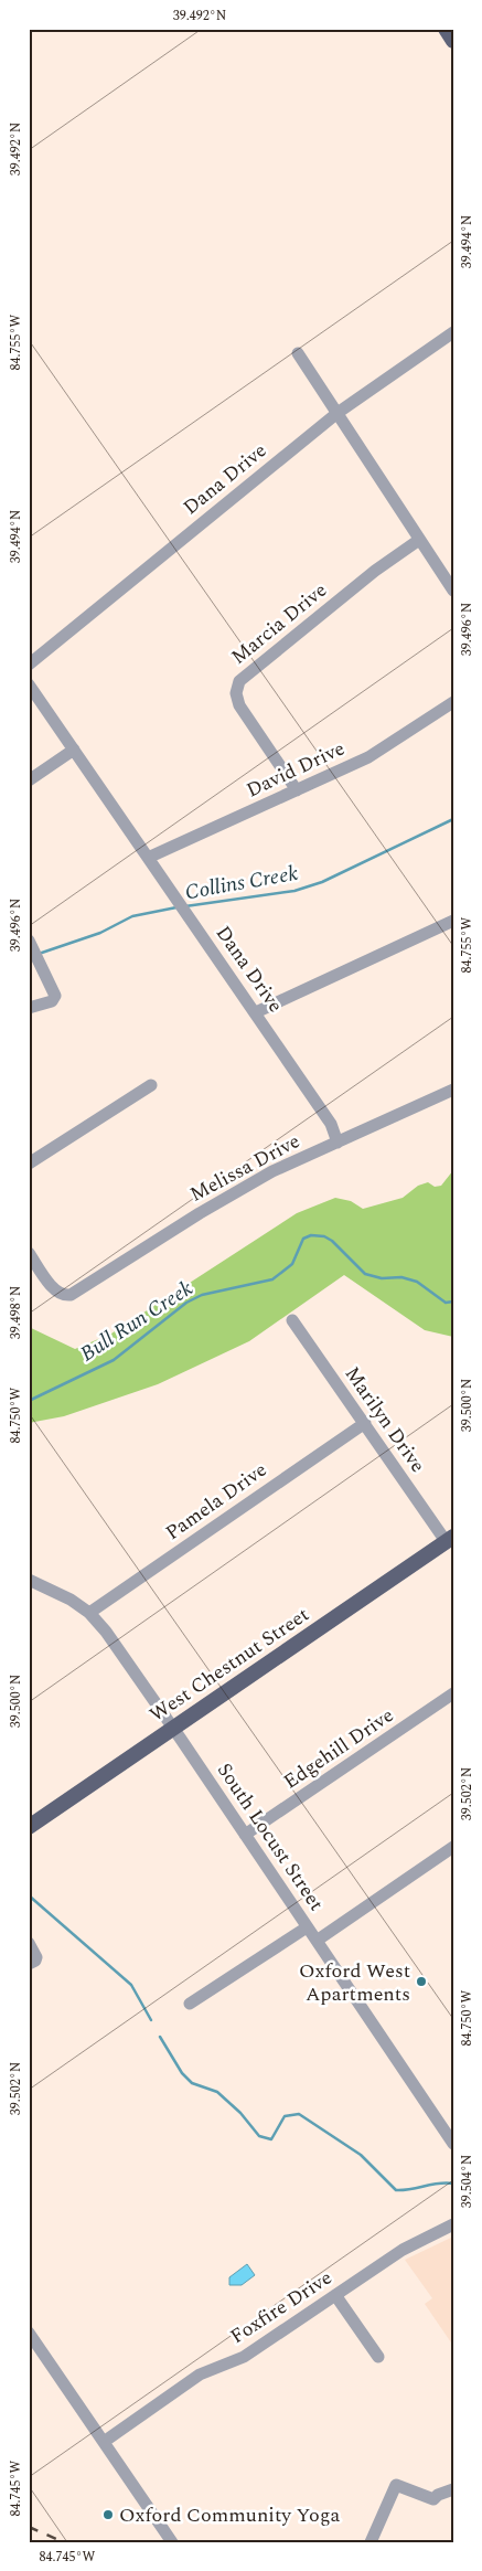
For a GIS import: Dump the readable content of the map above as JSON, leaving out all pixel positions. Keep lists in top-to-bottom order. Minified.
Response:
{"streets":{"main road":["West Chestnut Street"],"street":["Dana Drive","Marcia Drive","David Drive","Melissa Drive","Marilyn Drive","Pamela Drive","Edgehill Drive","South Locust Street","Foxfire Drive"]},"crossings":[["Dana Drive","David Drive"],["Dana Drive","Melissa Drive"],["Marcia Drive","David Drive"],["Marilyn Drive","Pamela Drive"],["Marilyn Drive","West Chestnut Street"],["Pamela Drive","South Locust Street"],["West Chestnut Street","South Locust Street"],["Edgehill Drive","South Locust Street"]],"water":["Collins Creek","Bull Run Creek"],"places":["Oxford West Apartments","Oxford Community Yoga"],"coordinates":["39.492°N","39.494°N","84.755°W","39.496°N","39.498°N","39.500°N","84.750°W","39.502°N","39.504°N","84.745°W"]}
